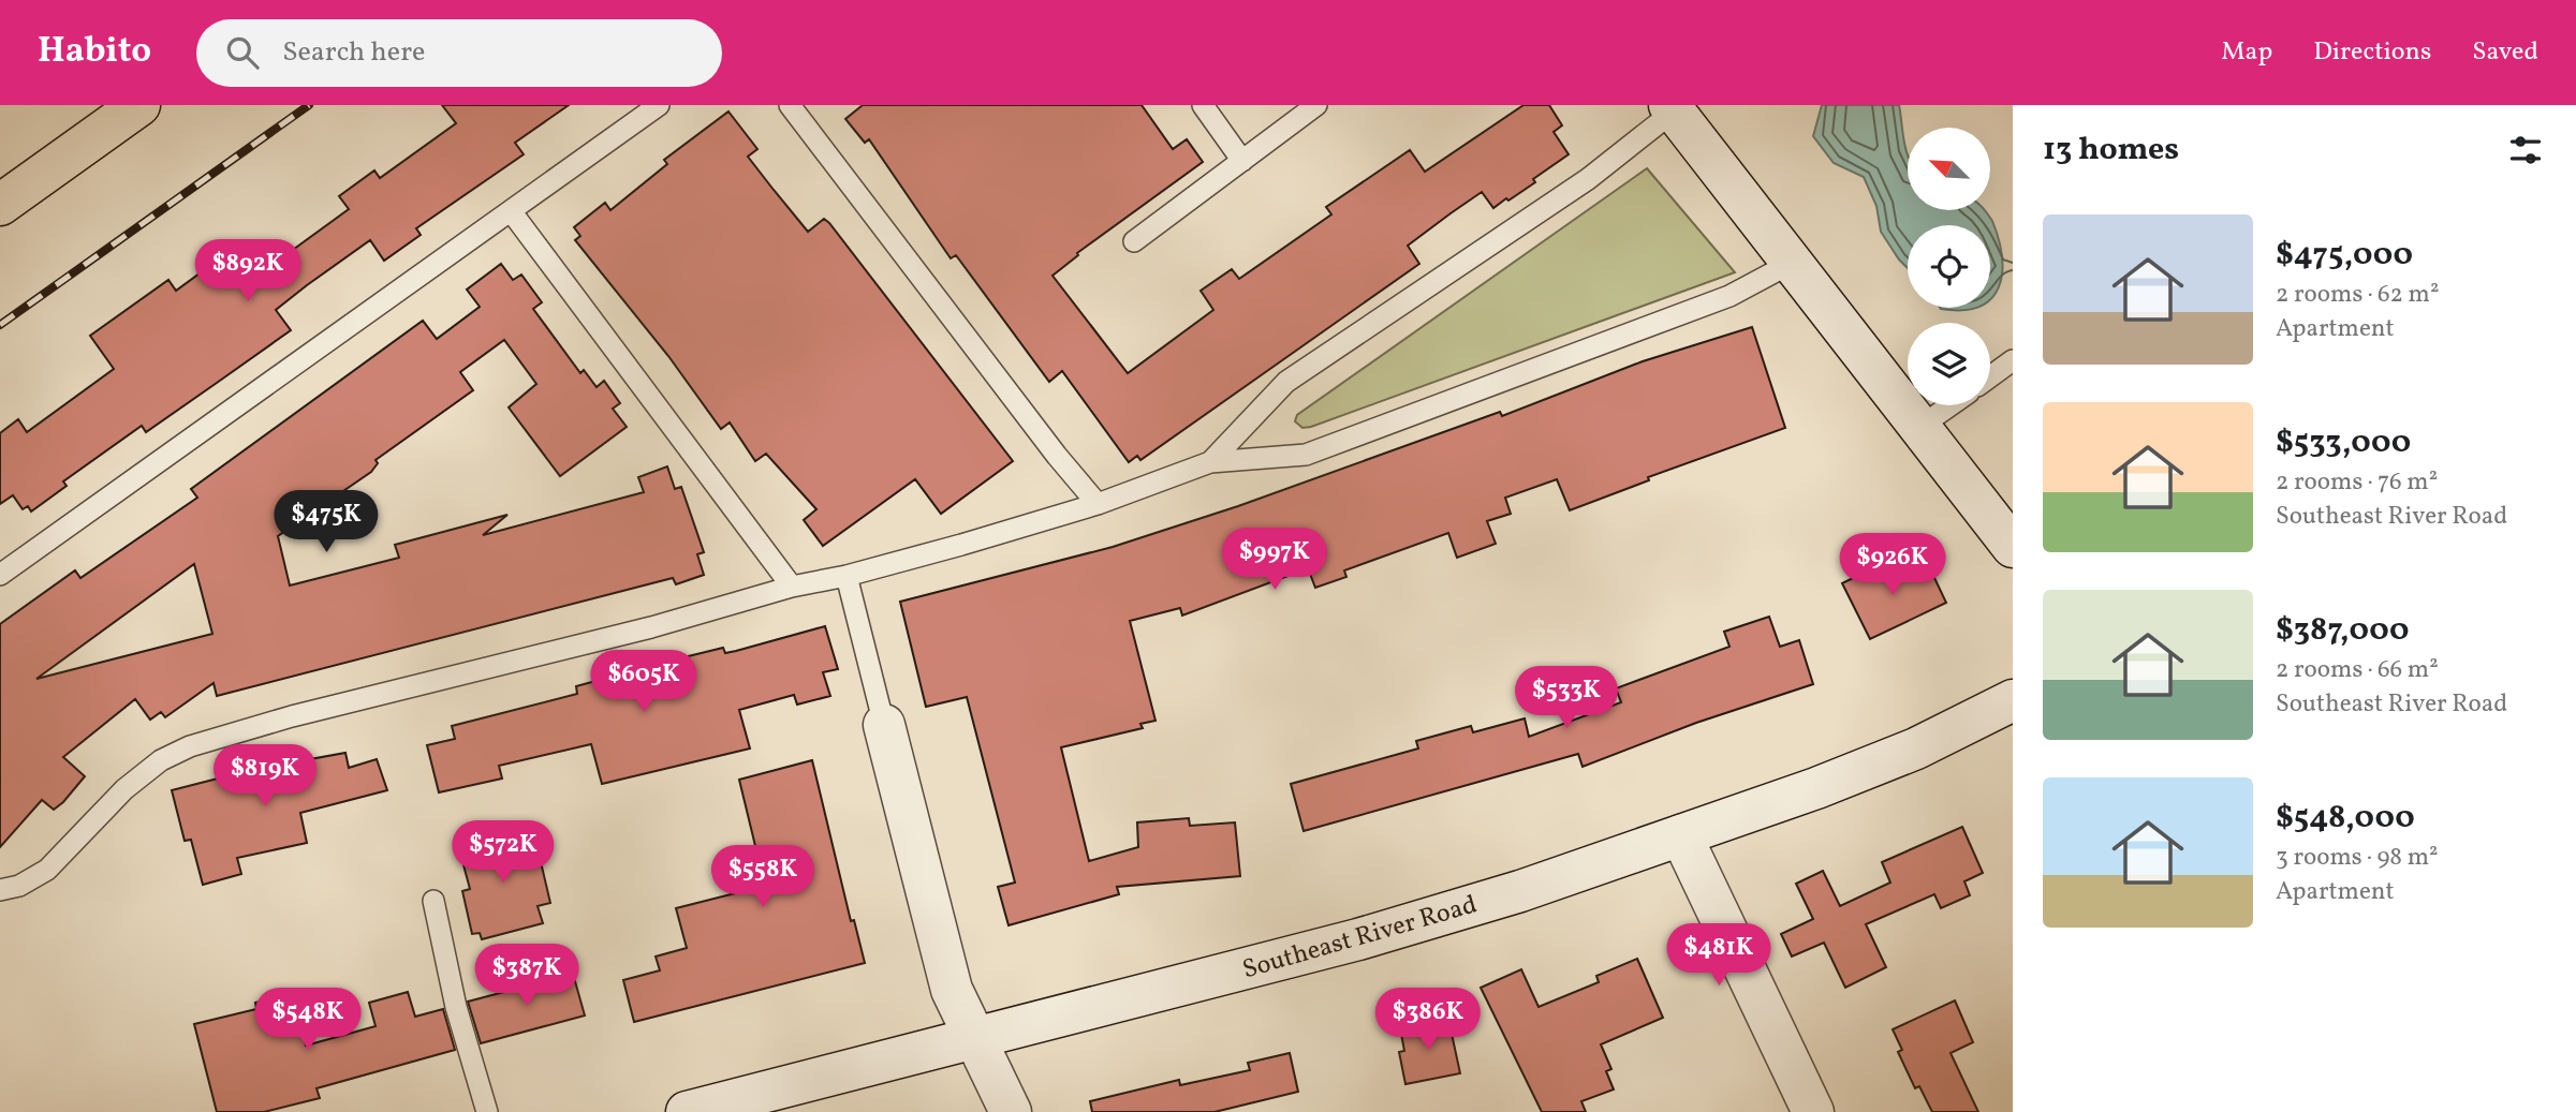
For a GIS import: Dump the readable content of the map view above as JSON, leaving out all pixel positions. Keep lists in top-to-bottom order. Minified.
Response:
{"streets":{"main road":["Southeast River Road"]},"north":"top left","page":{"header":"Habito","search":"Search here","nav":["Map","Directions","Saved"],"heading":"13 homes","list":[{"name":"$475,000","note":"2 rooms · 62 m² · Apartment"},{"name":"$533,000","note":"2 rooms · 76 m² · Southeast River Road"},{"name":"$387,000","note":"2 rooms · 66 m² · Southeast River Road"},{"name":"$548,000","note":"3 rooms · 98 m² · Apartment"}],"price":["$892K","$475K","$997K","$926K","$605K","$533K","$819K","$572K","$558K","$481K","$387K","$548K","$386K"]}}
